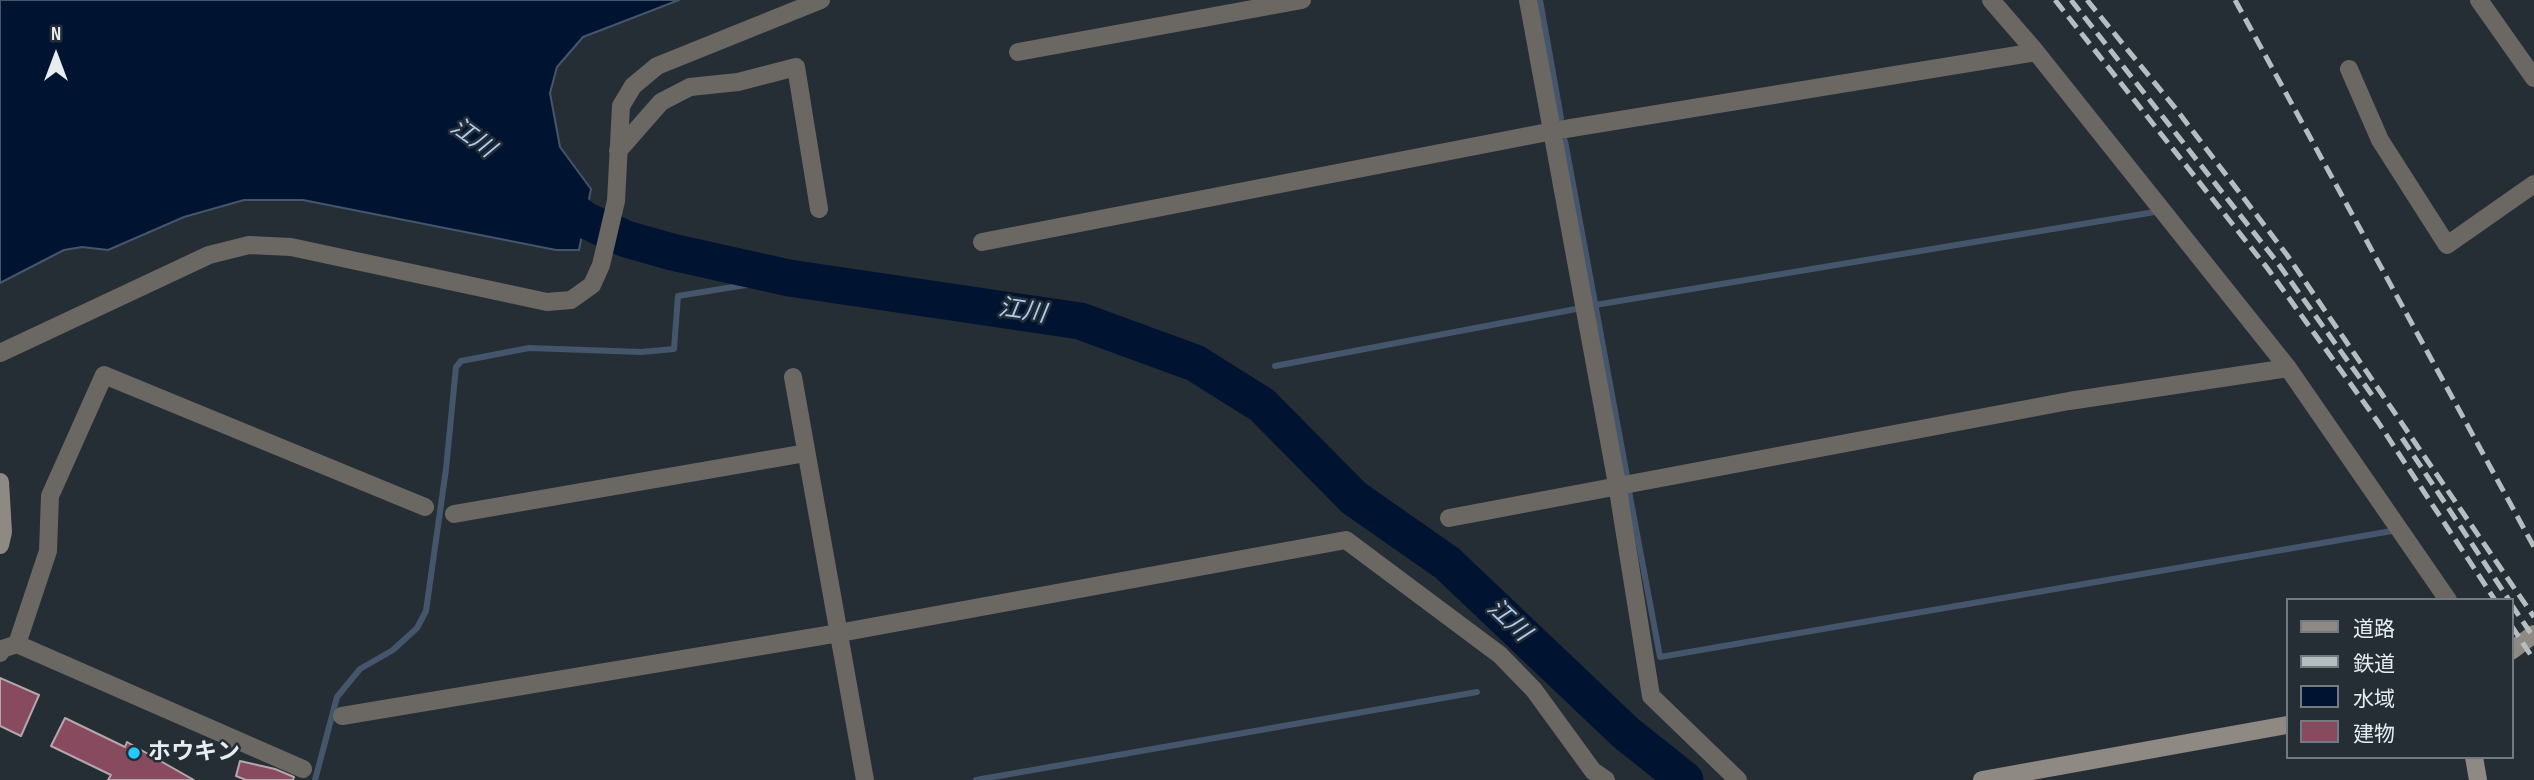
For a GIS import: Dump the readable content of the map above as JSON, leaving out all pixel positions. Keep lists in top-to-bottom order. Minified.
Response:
{"water":["江川"],"places":["ホウキン"],"legend":["道路","鉄道","水域","建物"],"north":"top"}
